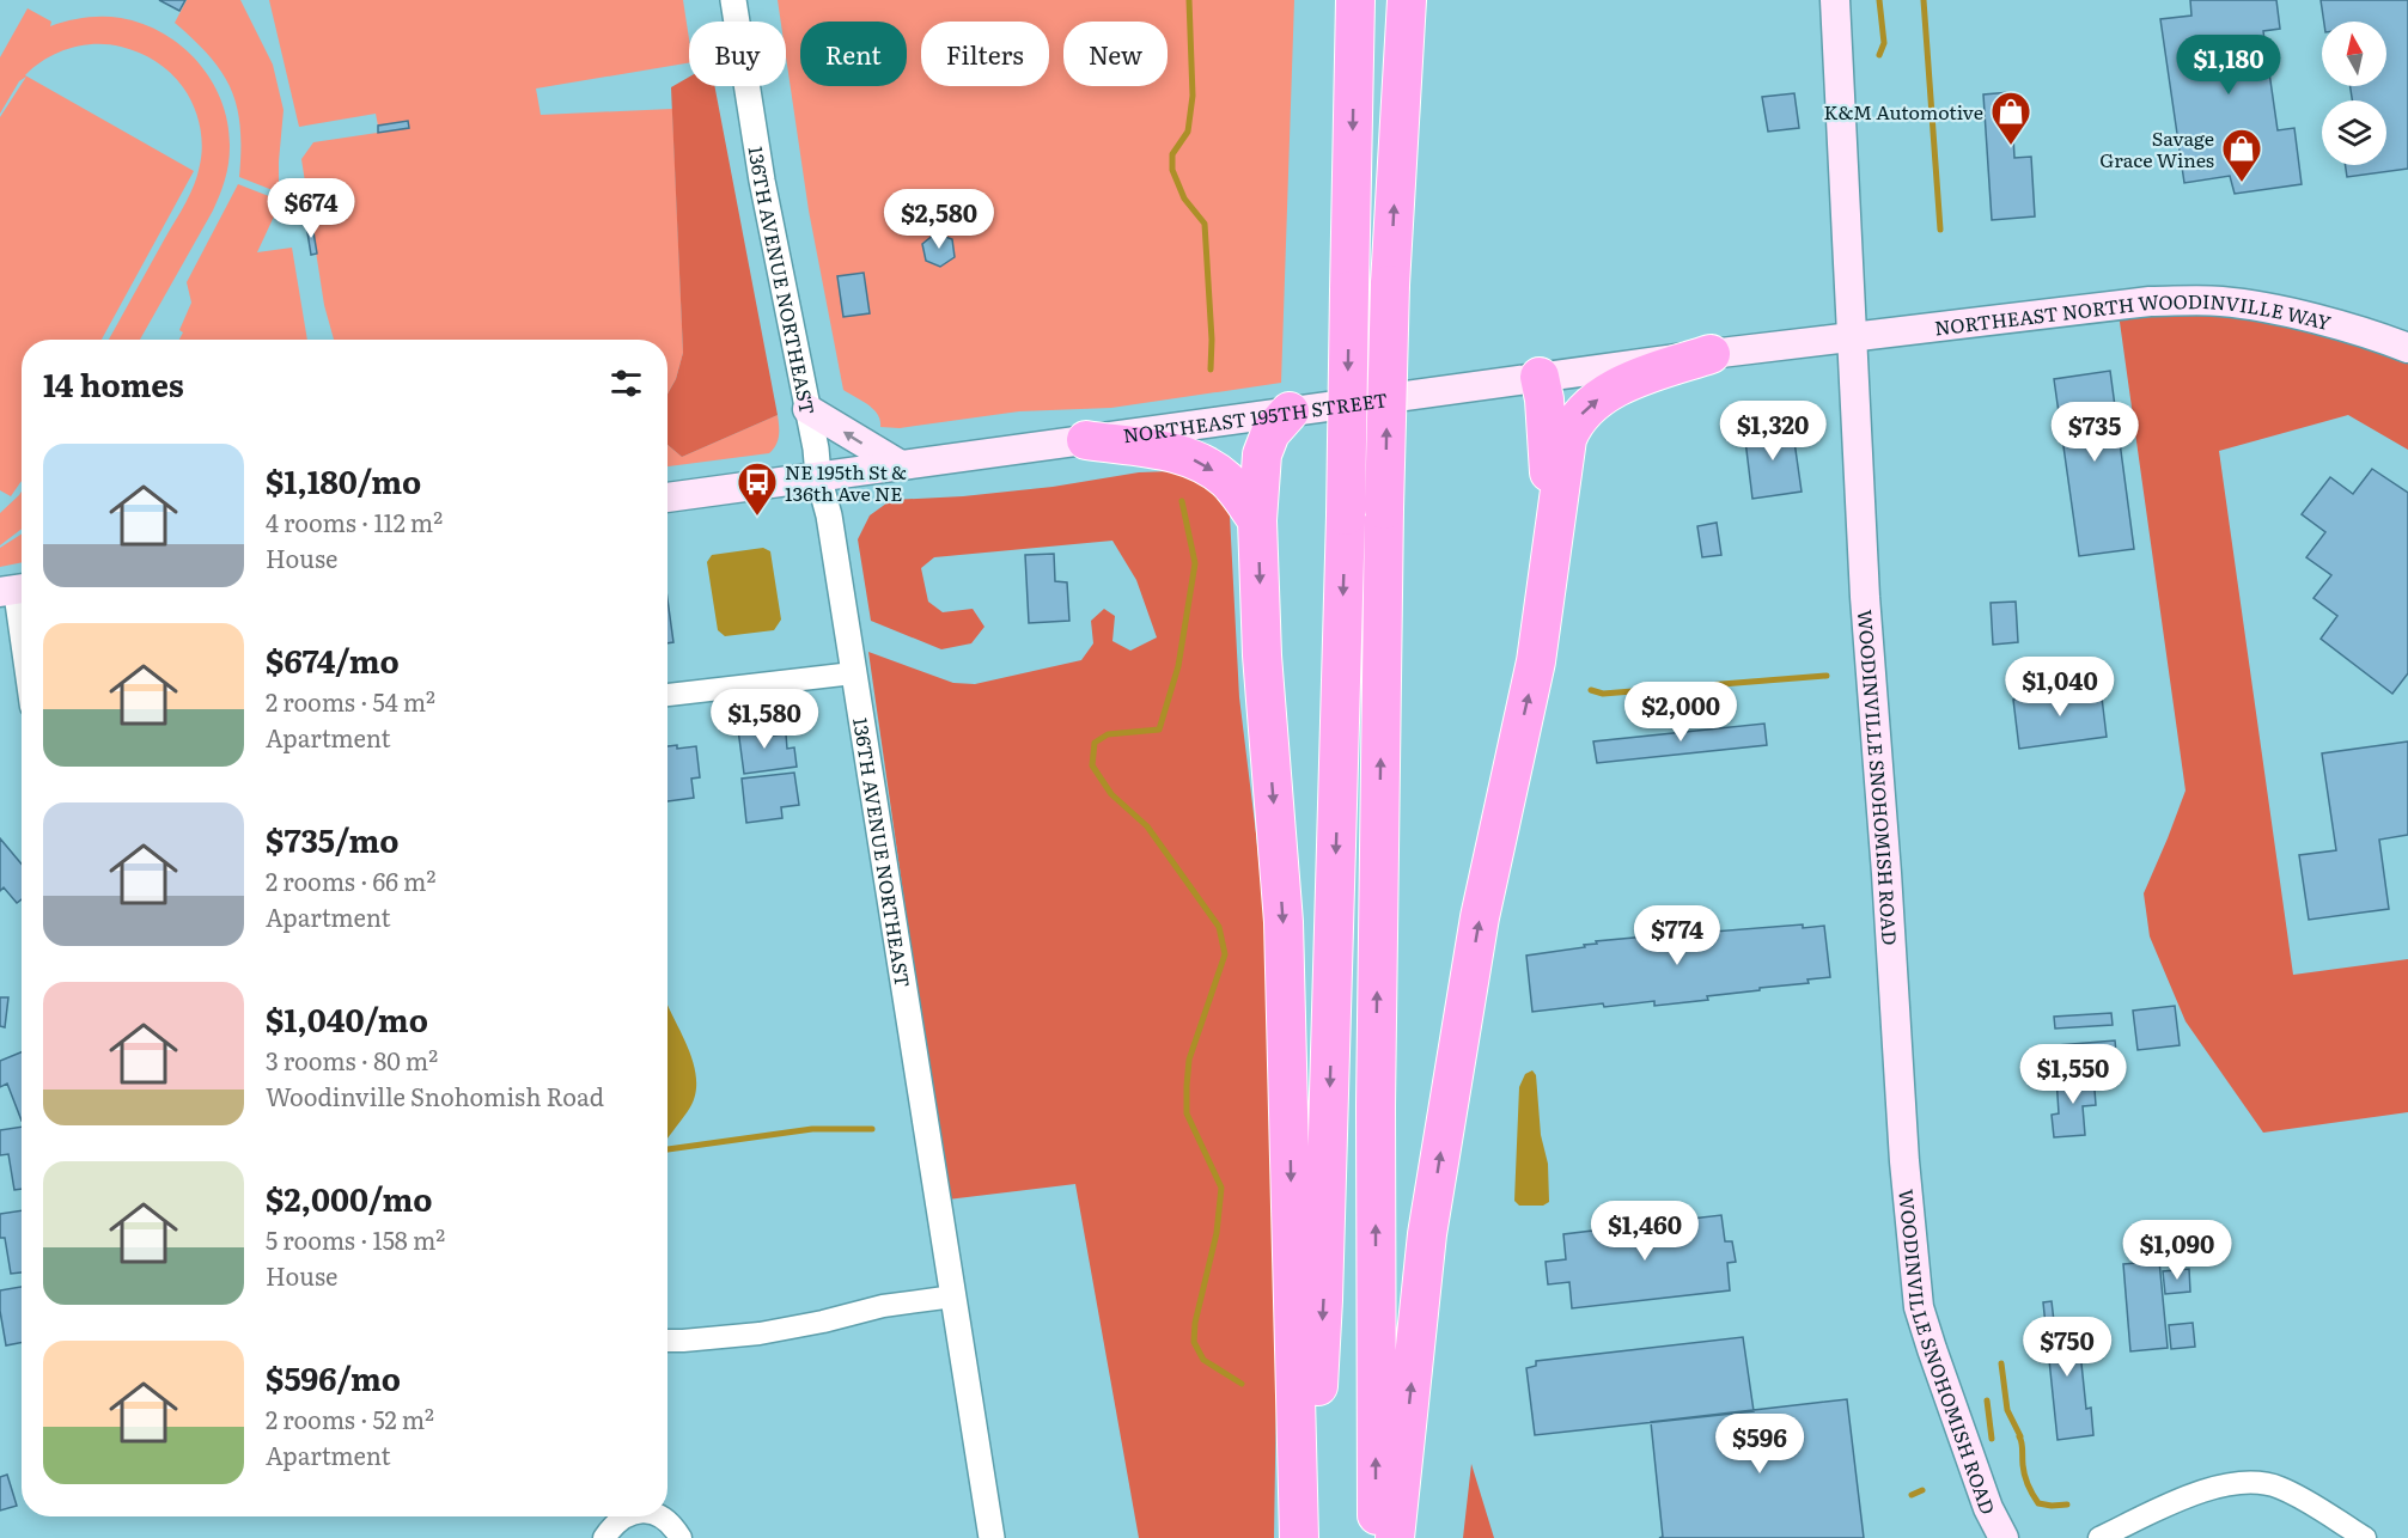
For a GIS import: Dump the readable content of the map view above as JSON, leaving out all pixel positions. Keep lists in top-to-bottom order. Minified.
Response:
{"streets":{"main road":["NORTHEAST NORTH WOODINVILLE WAY","NORTHEAST 195TH STREET","WOODINVILLE SNOHOMISH ROAD"],"street":["136TH AVENUE NORTHEAST"]},"crossings":[["136TH AVENUE NORTHEAST","NORTHEAST 195TH STREET"],["NORTHEAST NORTH WOODINVILLE WAY","NORTHEAST 195TH STREET"],["NORTHEAST NORTH WOODINVILLE WAY","WOODINVILLE SNOHOMISH ROAD"],["NORTHEAST 195TH STREET","WOODINVILLE SNOHOMISH ROAD"]],"places":{"shop":["K&M Automotive","Savage Grace Wines"],"bus stop":["NE 195th St & 136th Ave NE"]},"north":"top","page":{"chip":["Buy","Rent","Filters","New"],"price":["$1,180","$674","$2,580","$1,320","$735","$1,040","$2,000","$1,580","$774","$1,550","$1,460","$1,090","$750","$596"],"heading":"14 homes","list":[{"name":"$1,180/mo","note":"4 rooms · 112 m² · House"},{"name":"$674/mo","note":"2 rooms · 54 m² · Apartment"},{"name":"$735/mo","note":"2 rooms · 66 m² · Apartment"},{"name":"$1,040/mo","note":"3 rooms · 80 m² · Woodinville Snohomish Road"},{"name":"$2,000/mo","note":"5 rooms · 158 m² · House"},{"name":"$596/mo","note":"2 rooms · 52 m² · Apartment"}]}}
